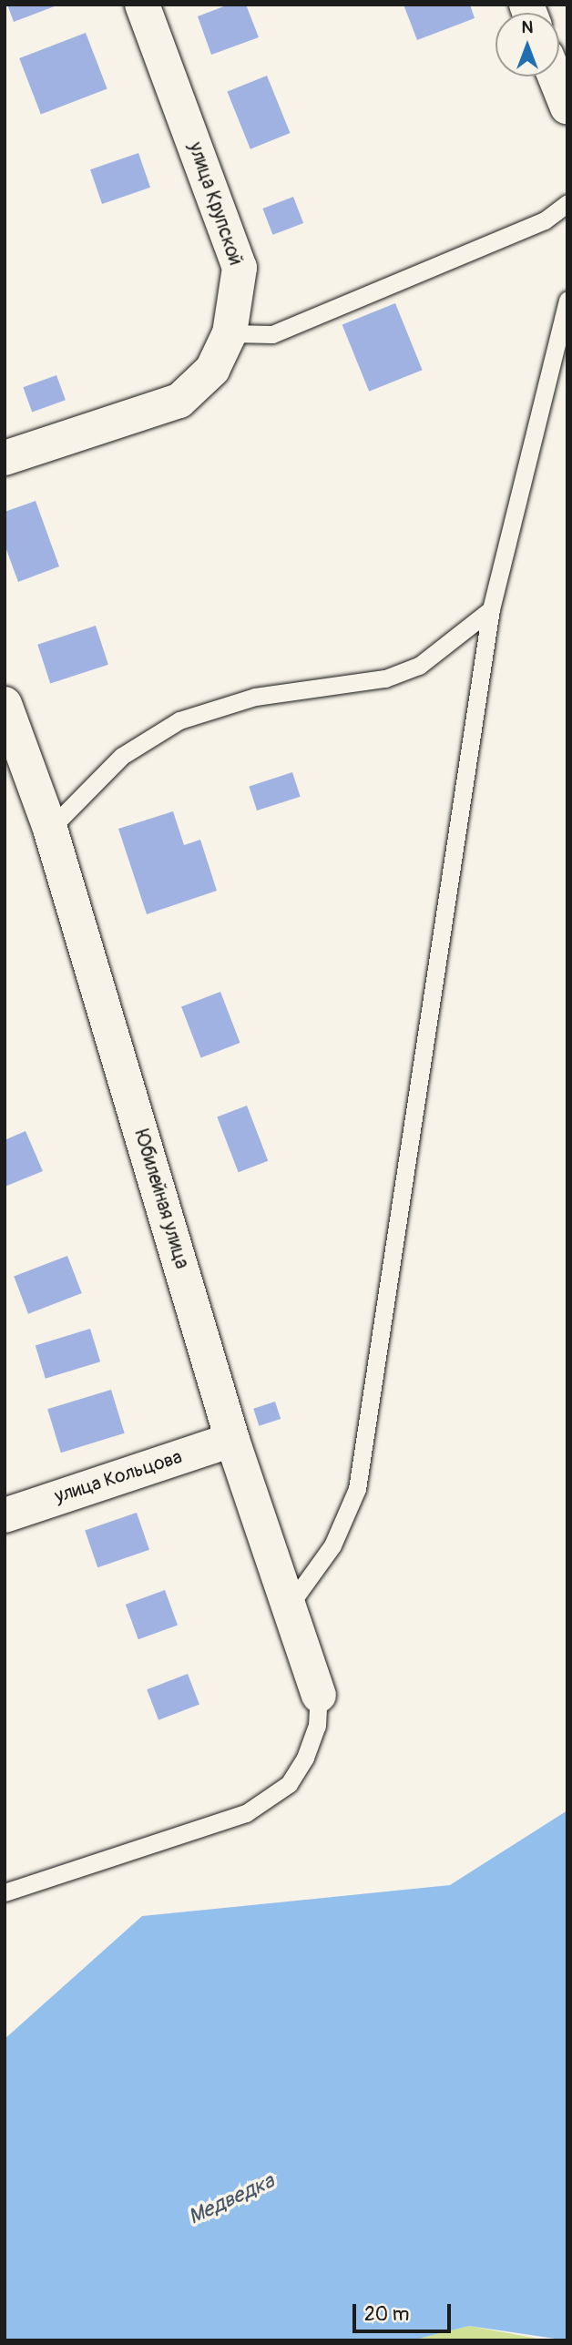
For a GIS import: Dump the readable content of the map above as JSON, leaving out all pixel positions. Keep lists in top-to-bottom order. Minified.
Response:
{"streets":{"street":["улица Крупской","Юбилейная улица","улица Кольцова"]},"crossings":[["Юбилейная улица","улица Кольцова"]],"water":["Медведка"],"scale_bar":"20 m","north":"top"}
